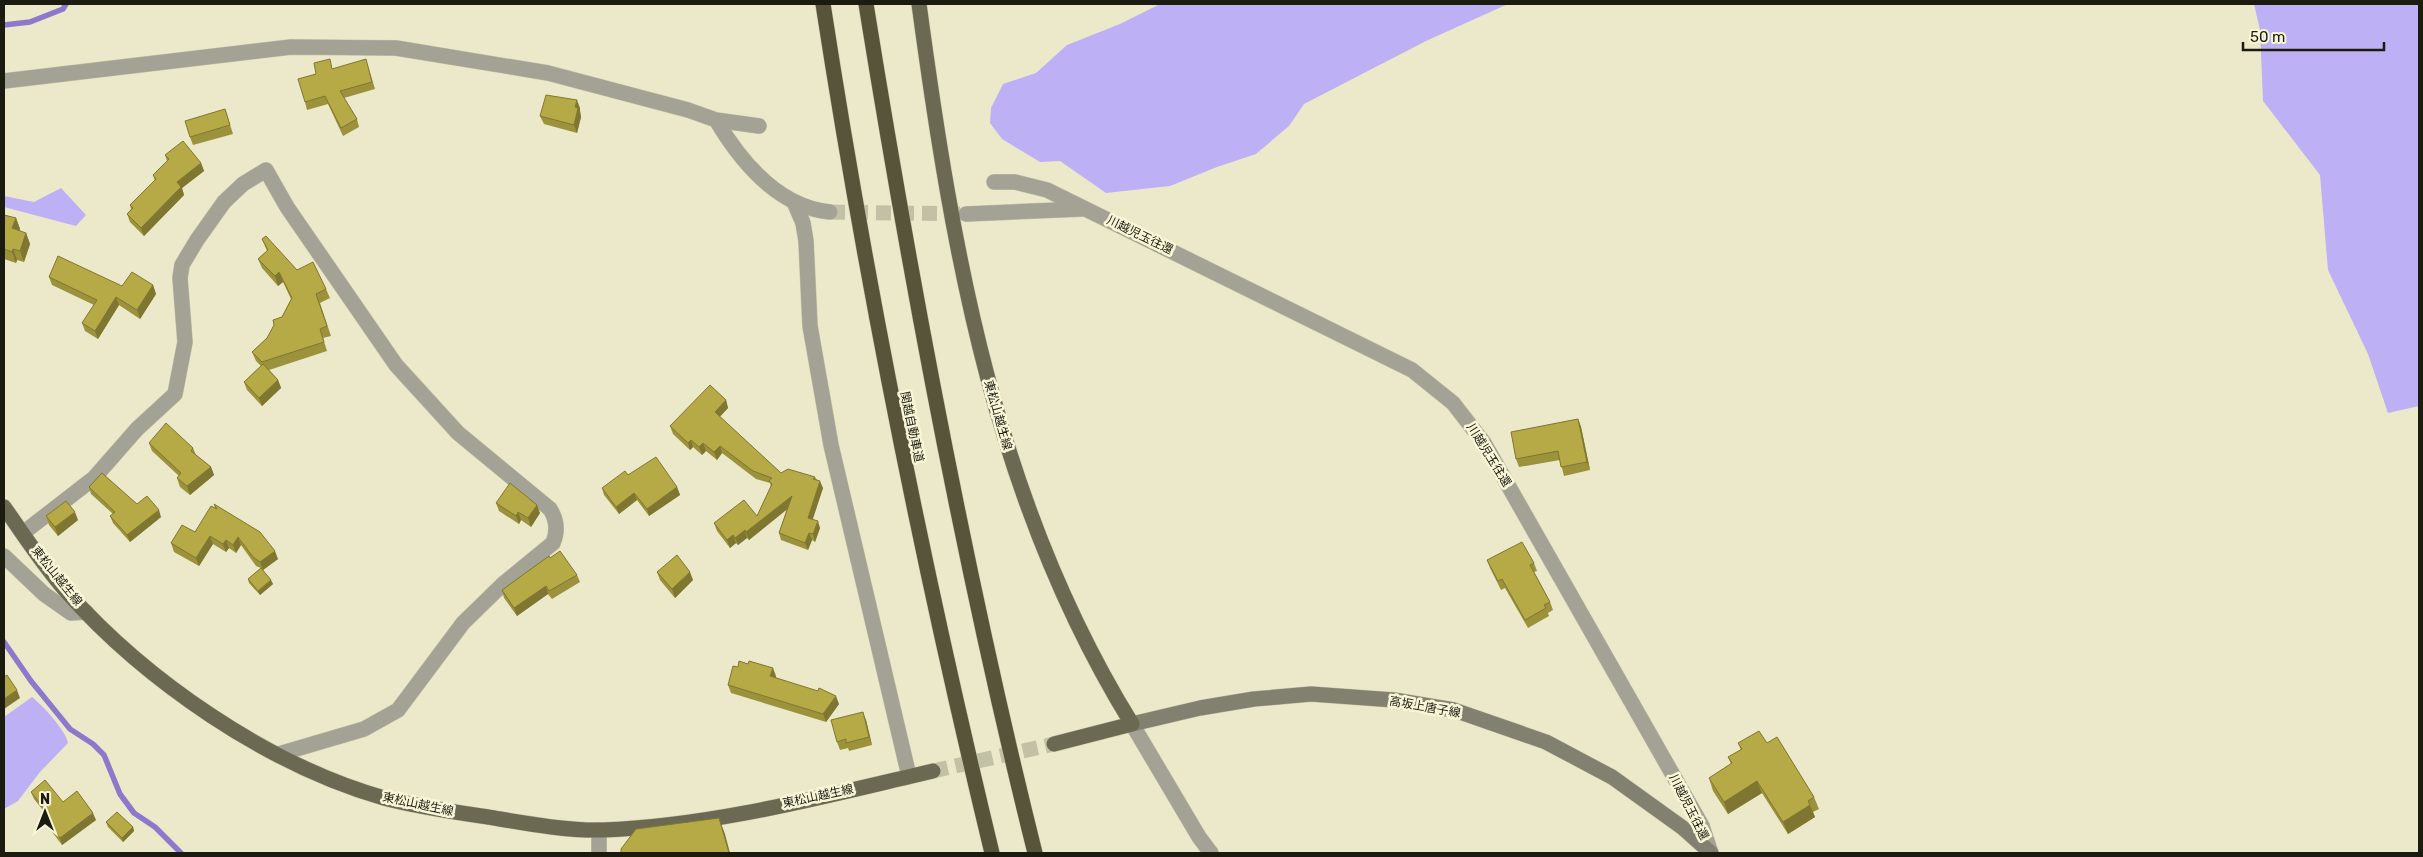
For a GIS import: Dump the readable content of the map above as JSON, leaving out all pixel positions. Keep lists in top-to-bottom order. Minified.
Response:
{"streets":{"highway":["関越自動車道"],"main road":["東松山越生線","高坂上唐子線"],"street":["川越児玉往還"]},"crossings":[["川越児玉往還","高坂上唐子線"],["東松山越生線","高坂上唐子線"]],"scale_bar":"50 m","north":"top"}
